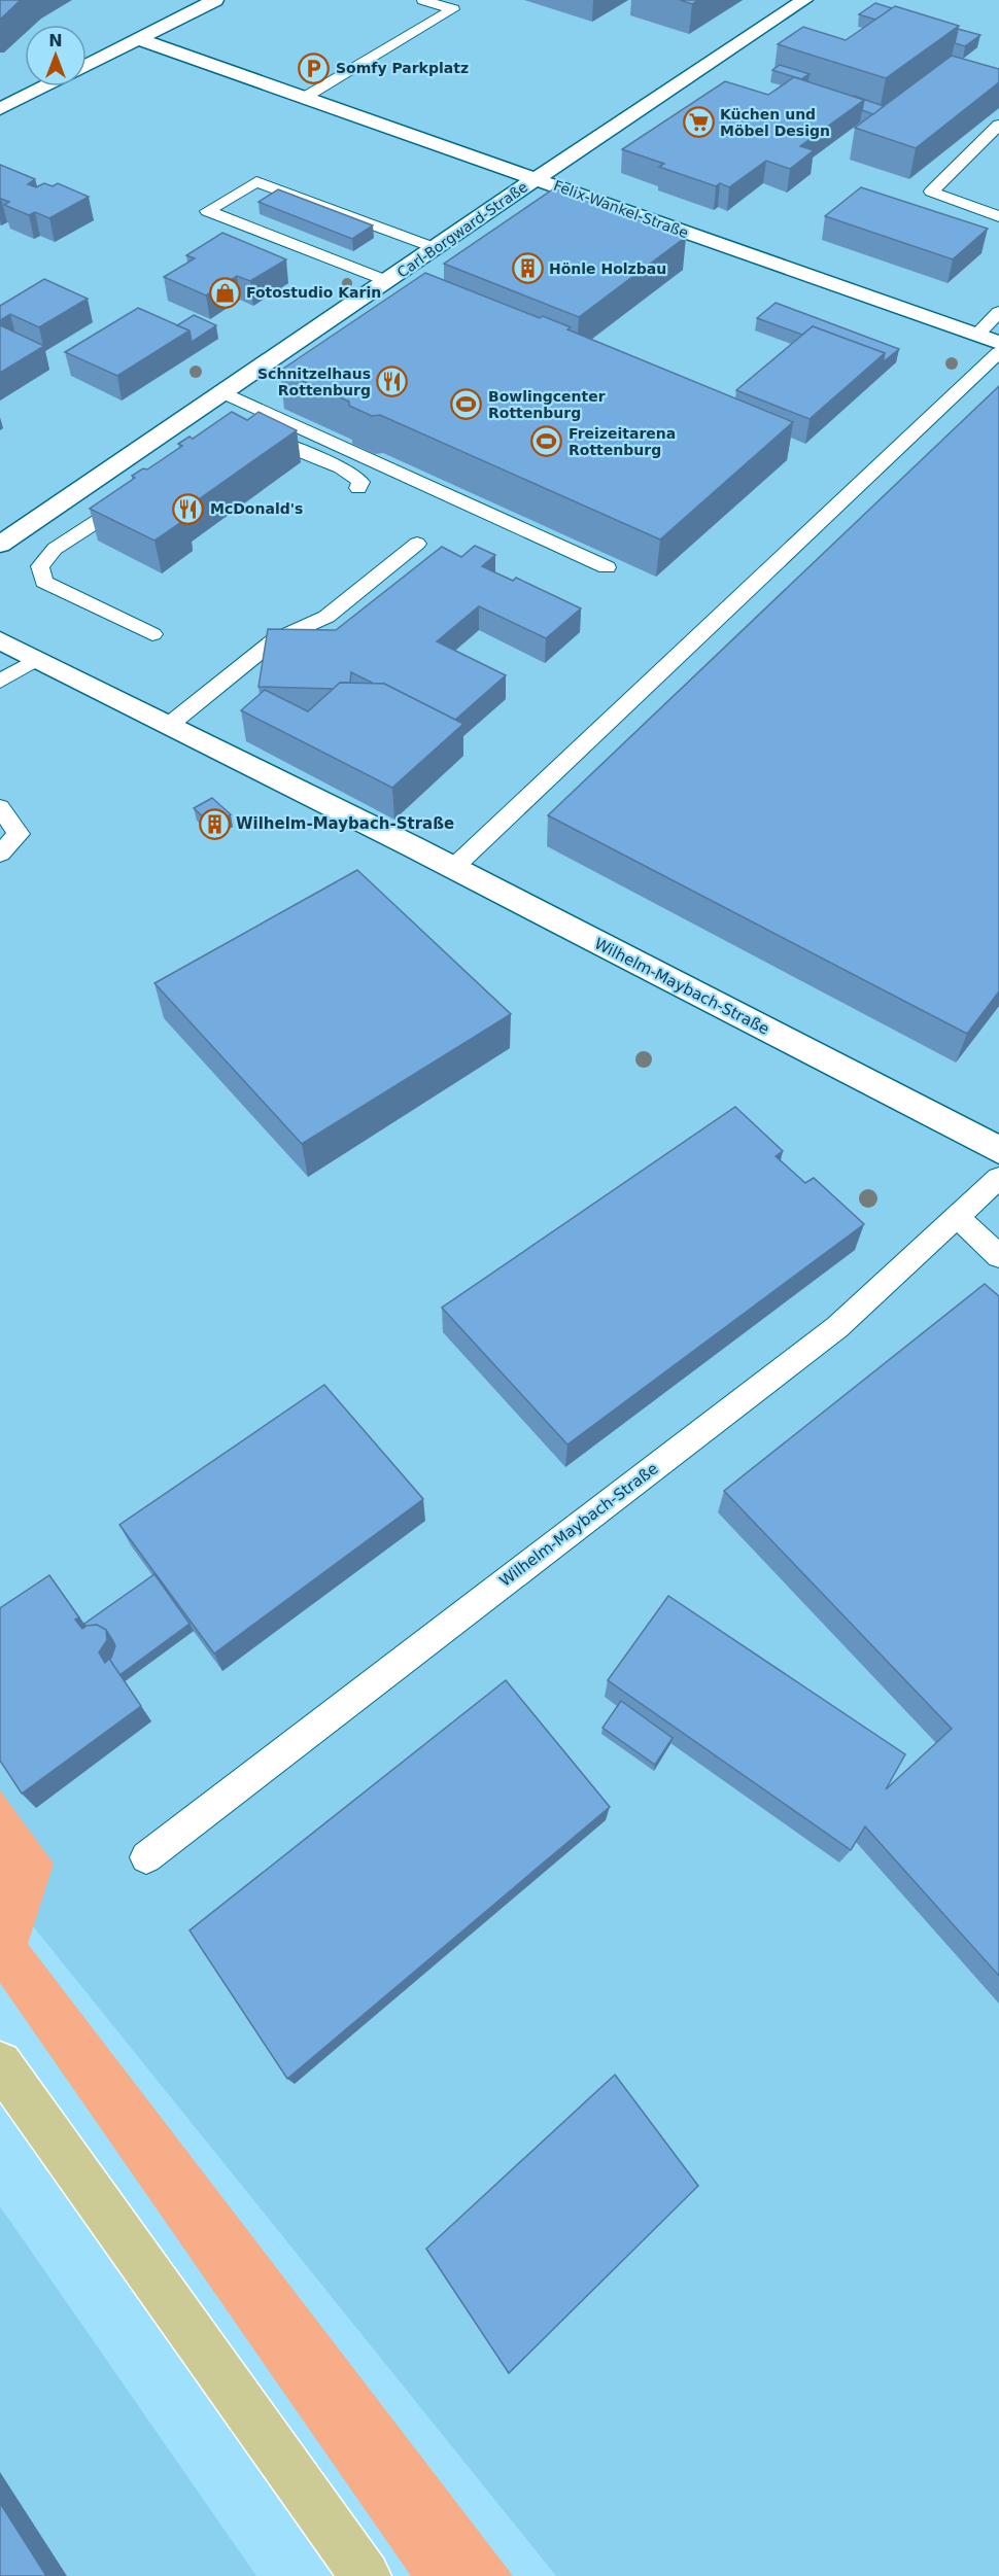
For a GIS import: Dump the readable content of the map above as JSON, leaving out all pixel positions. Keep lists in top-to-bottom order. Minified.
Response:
{"streets":{"street":["Felix-Wankel-Straße","Carl-Borgward-Straße","Wilhelm-Maybach-Straße"]},"crossings":[["Felix-Wankel-Straße","Carl-Borgward-Straße"]],"places":{"parking":["Somfy Parkplatz"],"supermarket":["Küchen und Möbel Design"],"building":["Hönle Holzbau","Wilhelm-Maybach-Straße"],"shop":["Fotostudio Karin"],"restaurant":["Schnitzelhaus Rottenburg","McDonald's"],"sports":["Bowlingcenter Rottenburg","Freizeitarena Rottenburg"]},"north":"top"}
